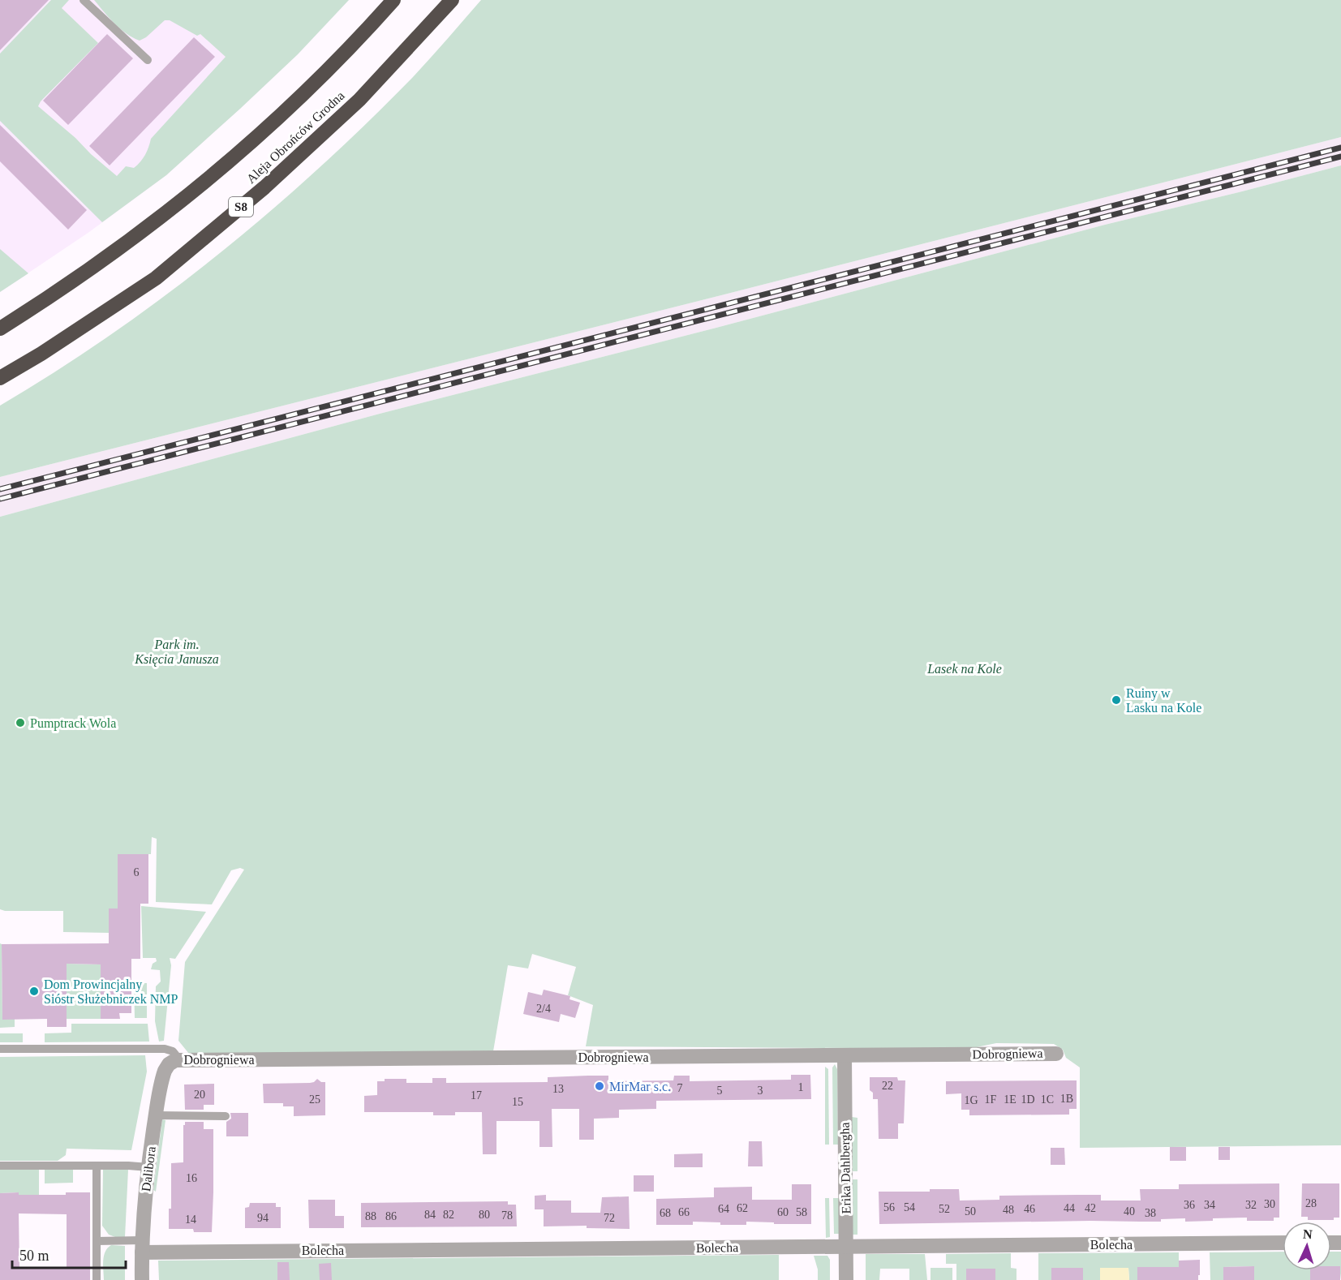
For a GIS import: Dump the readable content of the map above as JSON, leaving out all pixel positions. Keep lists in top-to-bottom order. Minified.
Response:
{"streets":{"highway":["Aleja Obrońców Grodna","S8"],"street":["Dobrogniewa","Erika Dahlbergha","Dalibora","Bolecha"]},"crossings":[["Dobrogniewa","Erika Dahlbergha"],["Dobrogniewa","Dalibora"],["Erika Dahlbergha","Bolecha"],["Dalibora","Bolecha"]],"parks":["Park im. Księcia Janusza","Lasek na Kole"],"places":["Ruiny w Lasku na Kole","Pumptrack Wola","Dom Prowincjalny Sióstr Służebniczek NMP","MirMar s.c."],"house_numbers":["6","2/4","22","1","7","13","5","3","20","17","1B","25","1F","1E","1D","1C","1G","15","16","28","30","36","34","32","56","54","62","44","42","64","52","46","48","50","40","66","60","58","68","38","84","82","80","78","88","86","94","72","14"],"scale_bar":"50 m","north":"top"}
